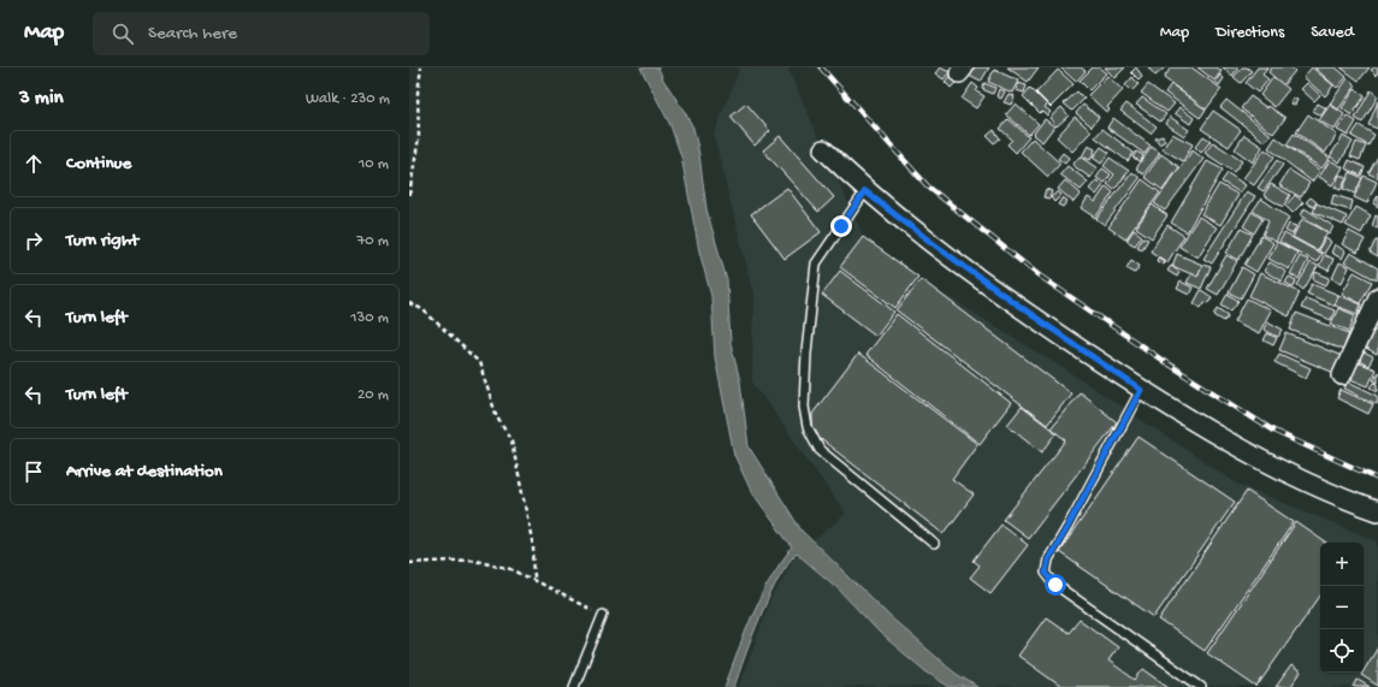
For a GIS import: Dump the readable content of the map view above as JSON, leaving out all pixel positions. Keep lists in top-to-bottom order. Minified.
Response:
{"page":{"header":"Map","search":"Search here","nav":["Map","Directions","Saved"],"heading":["3 min","Walk · 230 m"],"list":[["Continue","10 m"],["Turn right","70 m"],["Turn left","130 m"],["Turn left","20 m"],"Arrive at destination"],"map_buttons":["+","−"]}}
